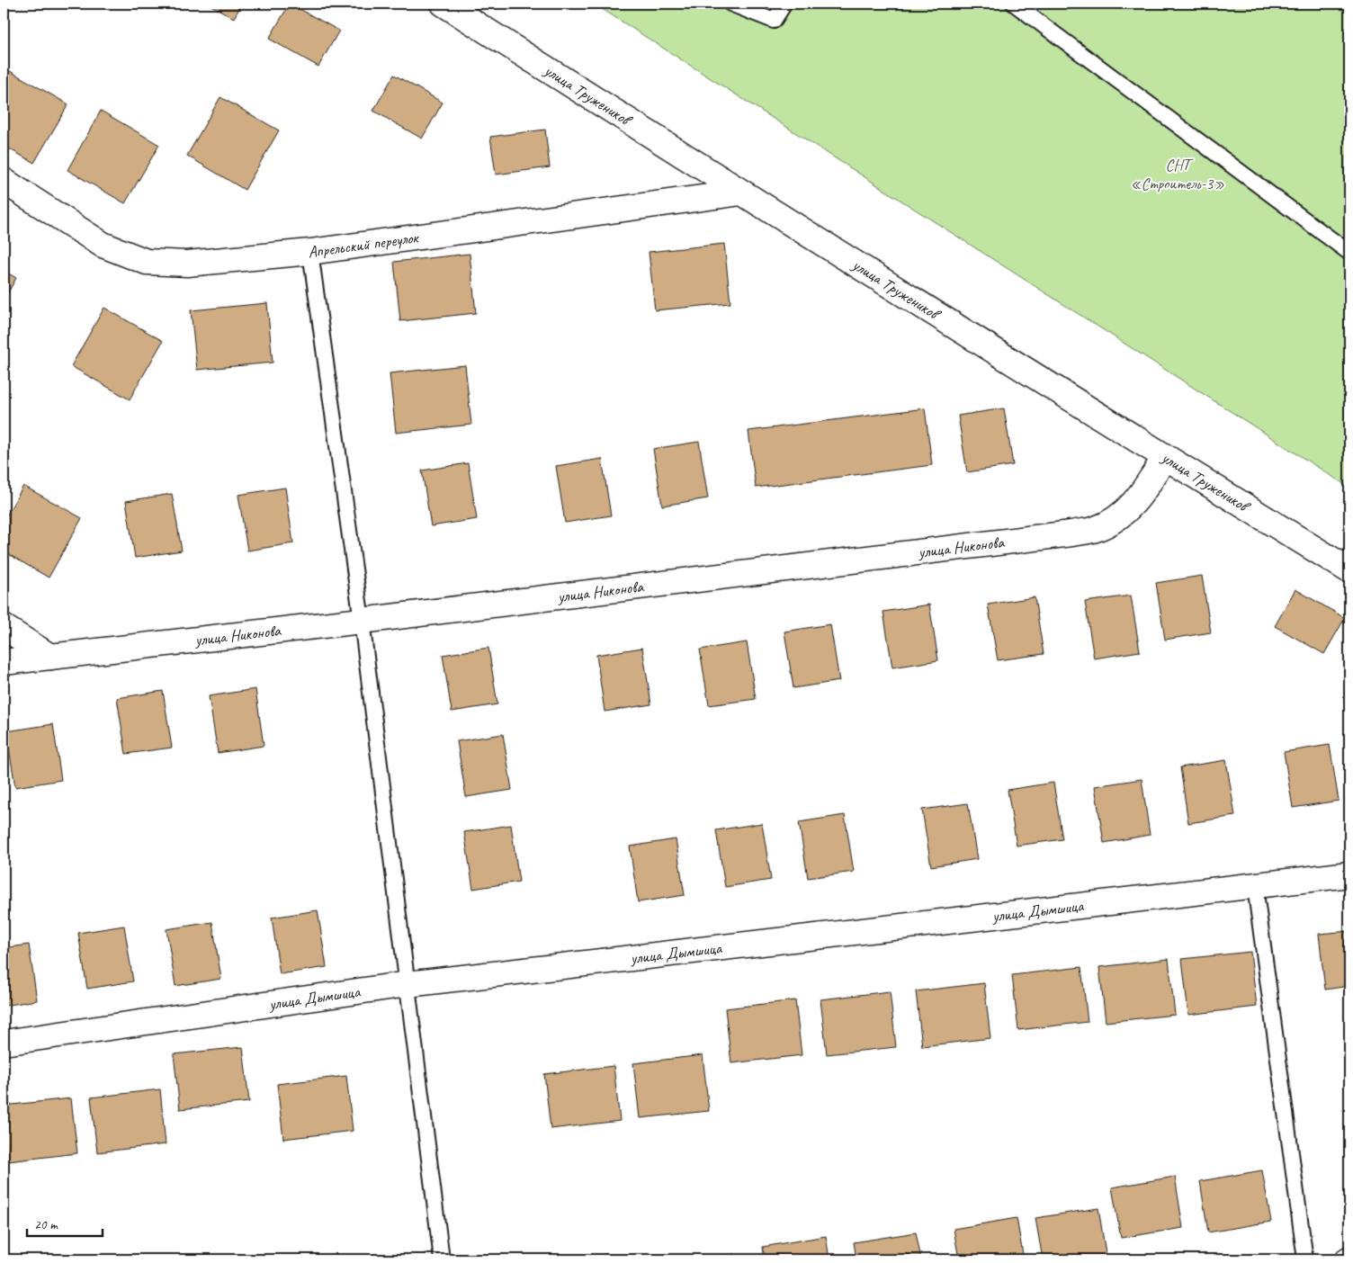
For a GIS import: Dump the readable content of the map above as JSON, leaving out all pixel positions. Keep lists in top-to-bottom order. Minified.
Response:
{"streets":{"street":["улица Тружеников","Апрельский переулок","улица Никонова","улица Дымшица"]},"crossings":[["улица Тружеников","Апрельский переулок"],["улица Тружеников","улица Никонова"]],"parks":["СНТ «Строитель-3»"],"scale_bar":"20 m"}
